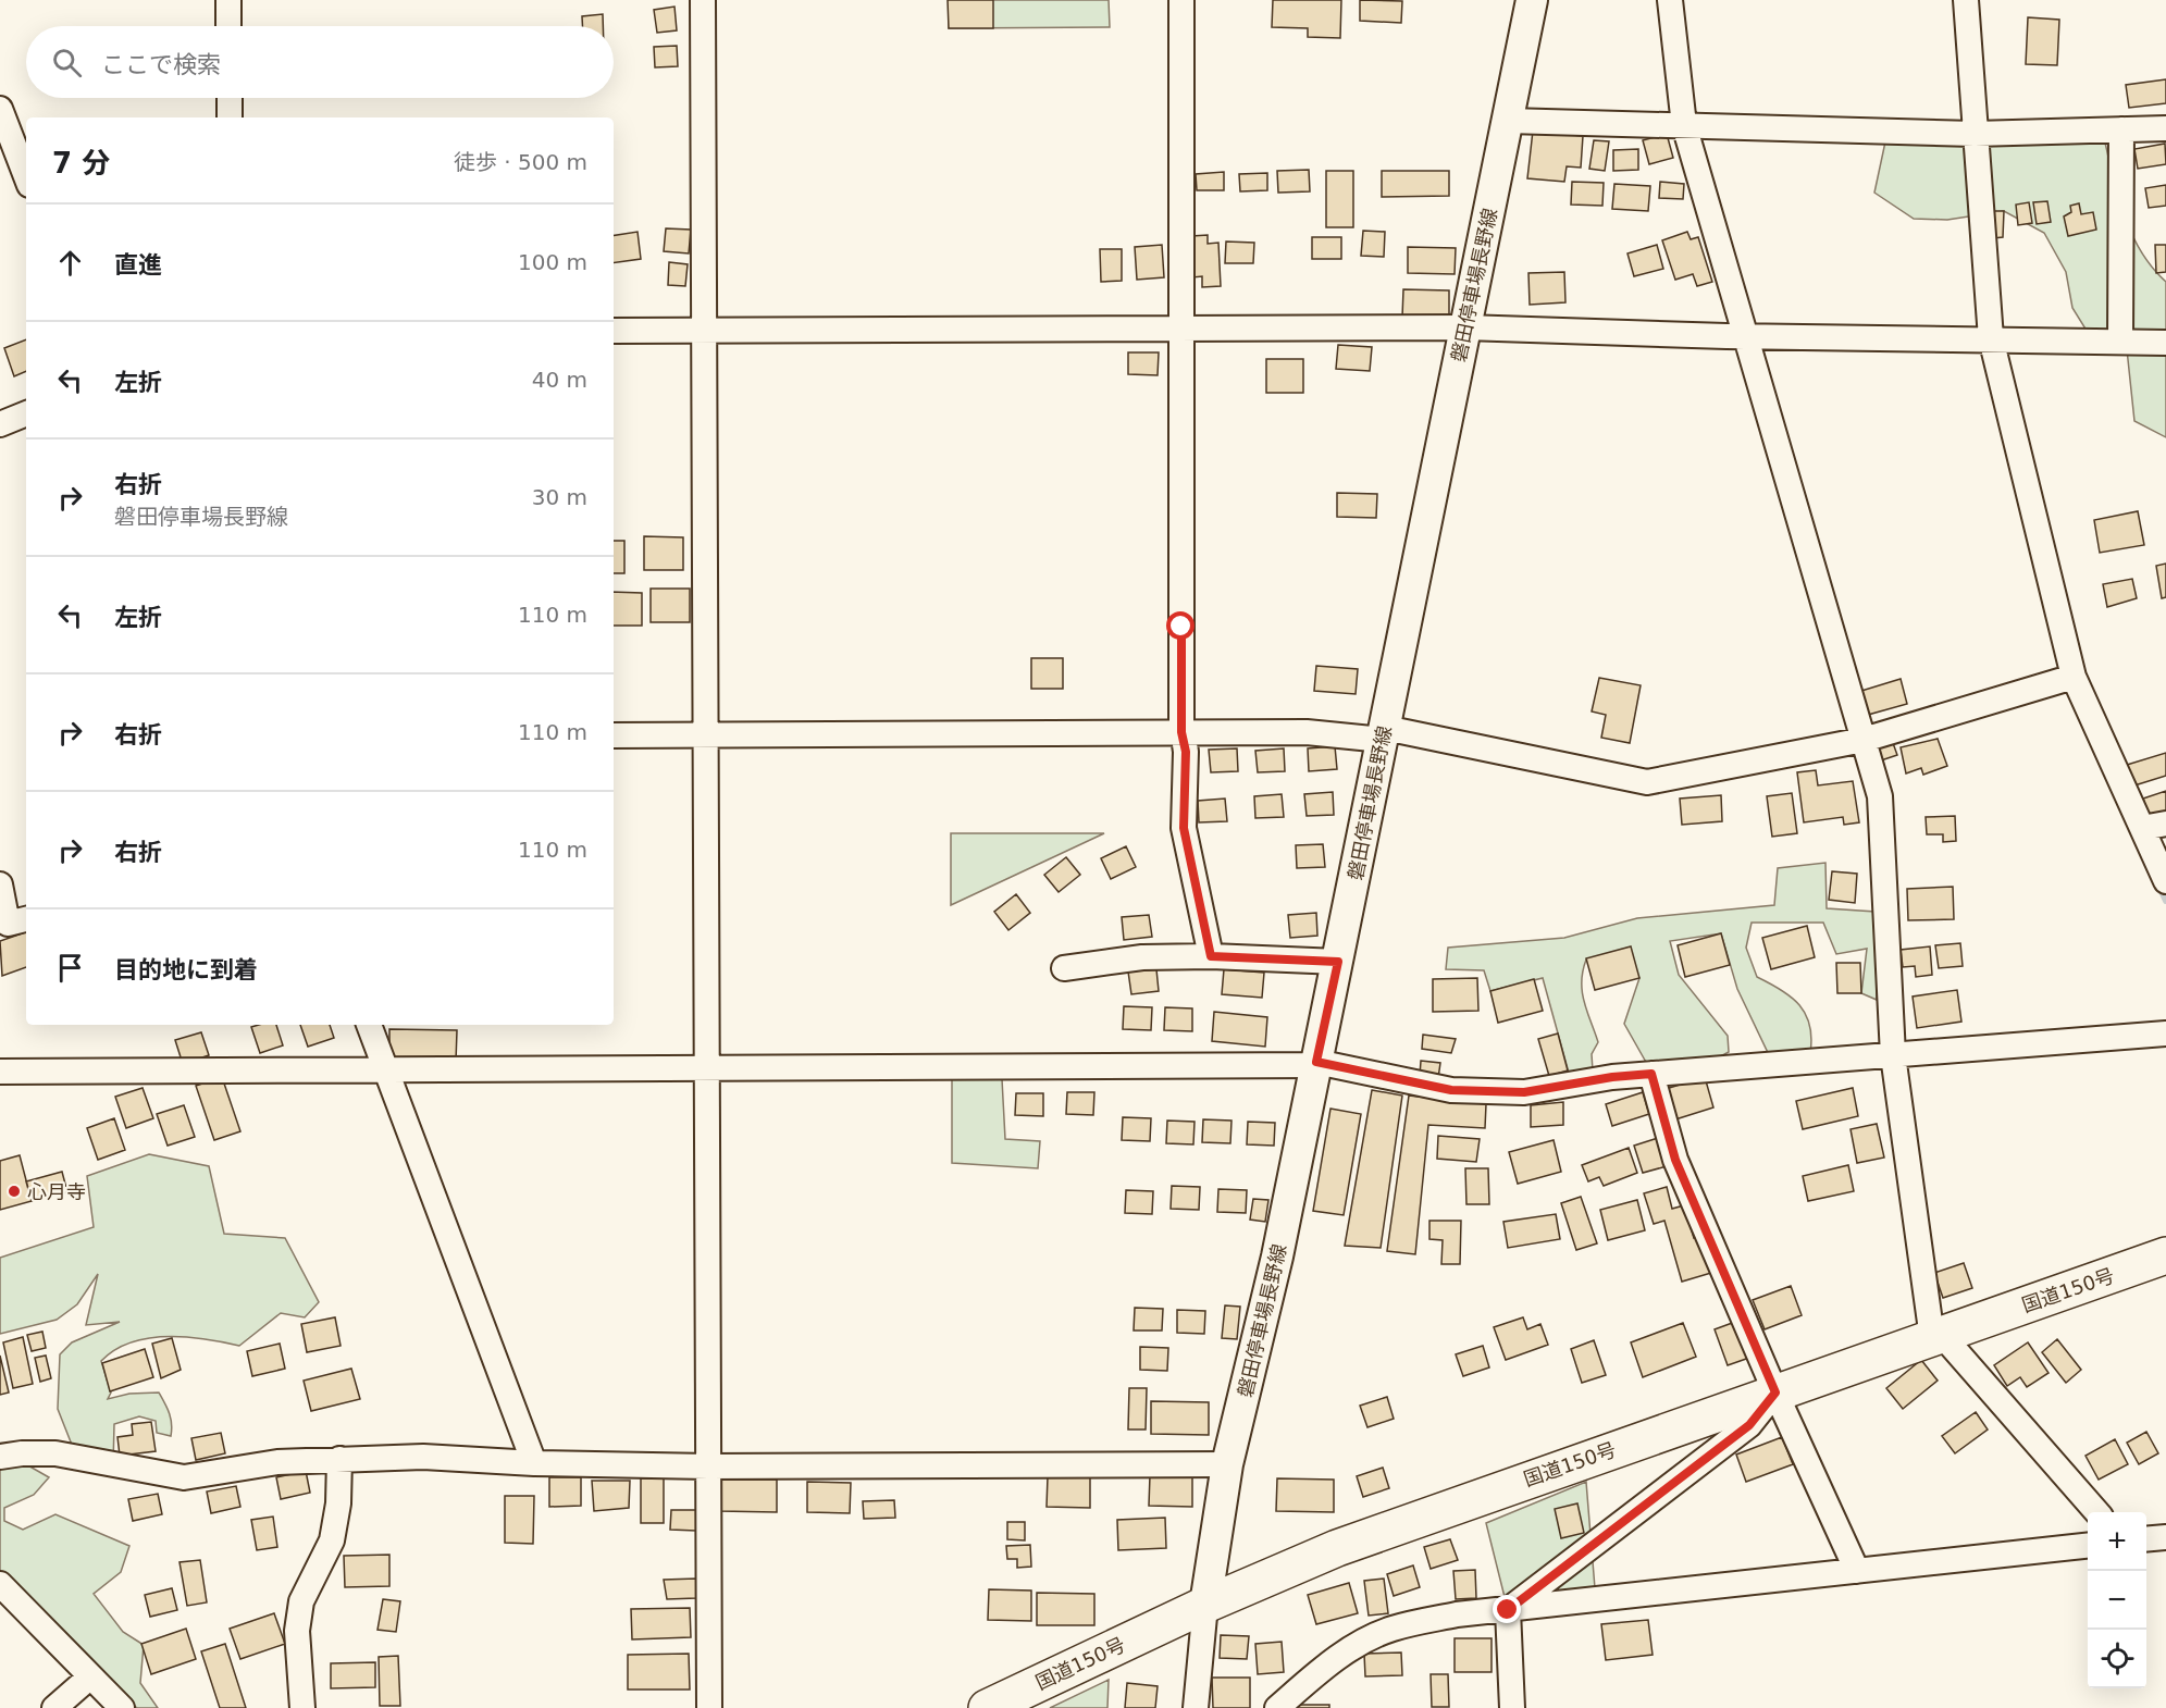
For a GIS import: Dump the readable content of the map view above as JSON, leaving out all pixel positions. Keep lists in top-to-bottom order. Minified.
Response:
{"streets":{"highway":["国道150号"],"main road":["磐田停車場長野線"]},"crossings":[["磐田停車場長野線","国道150号"]],"places":["心月寺"],"page":{"search":"ここで検索","heading":["7 分","徒歩 · 500 m"],"list":[["直進","100 m"],["左折","40 m"],["右折","磐田停車場長野線","30 m"],["左折","110 m"],["右折","110 m"],["右折","110 m"],"目的地に到着"],"map_buttons":["+","−"]}}
